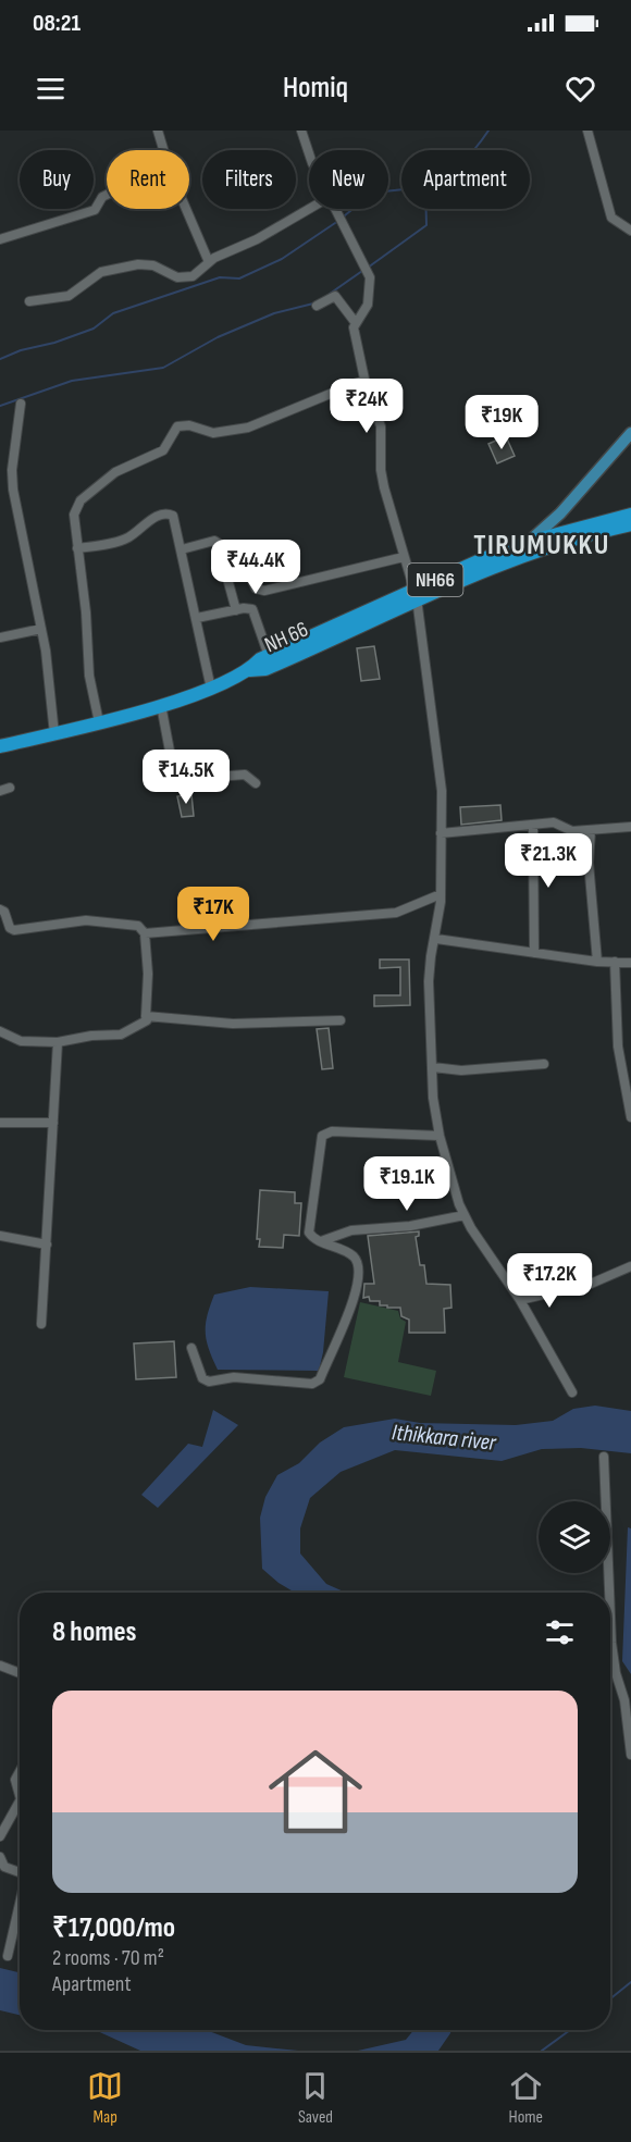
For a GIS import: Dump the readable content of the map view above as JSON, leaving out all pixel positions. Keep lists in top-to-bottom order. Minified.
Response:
{"streets":{"highway":["NH66","NH 66"]},"districts":["TIRUMUKKU"],"water":["Ithikkara river"],"page":{"status":"08:21","header":"Homiq","chip":["Buy","Rent","Filters","New","Apartment"],"price":["₹24K","₹19K","₹44.4K","₹14.5K","₹21.3K","₹17K","₹19.1K","₹17.2K"],"heading":"8 homes","list":[{"name":"₹17,000/mo","note":"2 rooms · 70 m² · Apartment"}],"tabs":["Map","Saved","Home"]}}
